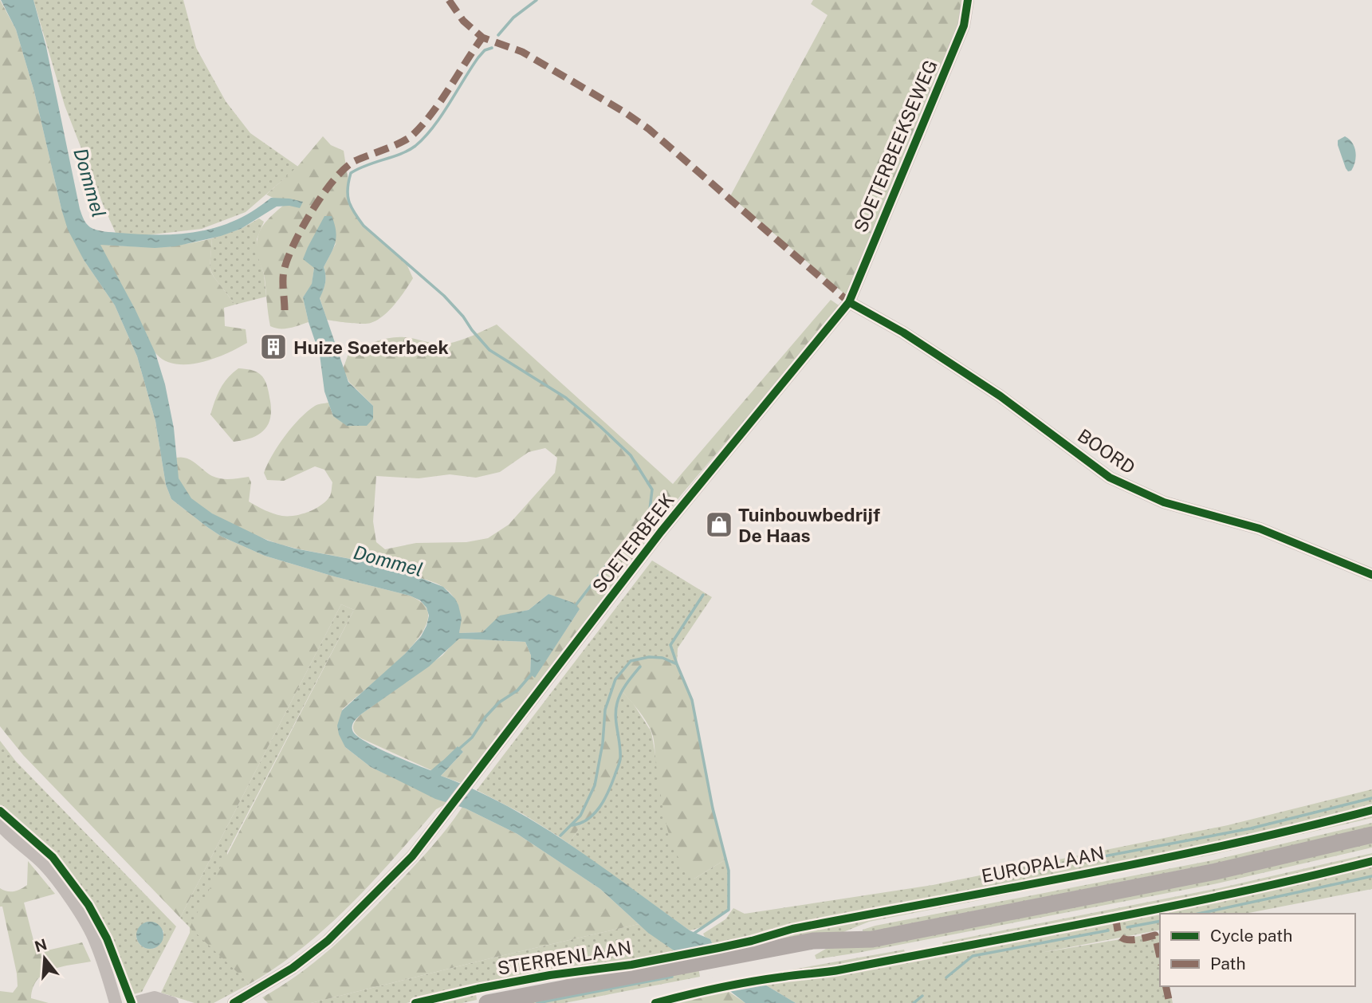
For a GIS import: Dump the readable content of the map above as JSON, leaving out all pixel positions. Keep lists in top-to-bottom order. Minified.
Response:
{"streets":{"main road":["STERRENLAAN"],"street":["SOETERBEEKSEWEG","BOORD","SOETERBEEK"],"cycle path":["EUROPALAAN"]},"crossings":[["SOETERBEEKSEWEG","BOORD"],["SOETERBEEKSEWEG","SOETERBEEK"],["BOORD","SOETERBEEK"]],"water":["Dommel"],"places":{"building":["Huize Soeterbeek"],"shop":["Tuinbouwbedrijf De Haas"]},"legend":["Cycle path","Path"],"north":"top"}
